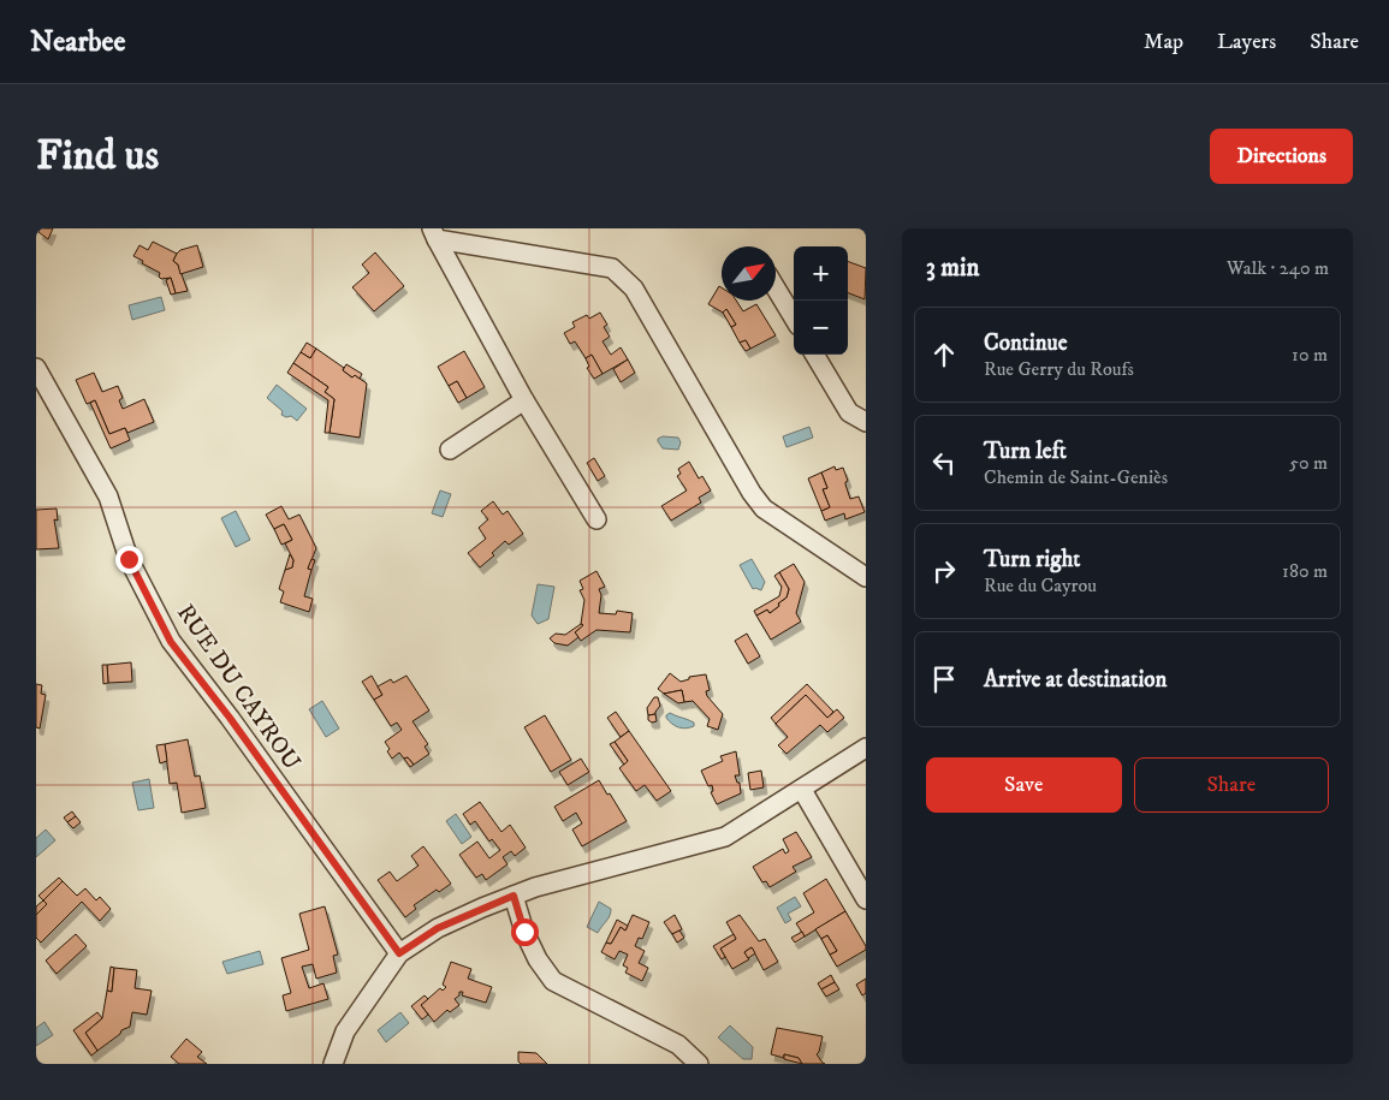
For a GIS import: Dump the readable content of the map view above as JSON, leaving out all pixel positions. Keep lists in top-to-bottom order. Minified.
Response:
{"streets":{"street":["RUE DU CAYROU"]},"north":"top right","page":{"header":"Nearbee","nav":["Map","Layers","Share"],"buttons":["Directions",["Save","Share"]],"title":"Find us","heading":["3 min","Walk · 240 m"],"map_buttons":["+","−"],"list":[["Continue","Rue Gerry du Roufs","10 m"],["Turn left","Chemin de Saint-Geniès","50 m"],["Turn right","Rue du Cayrou","180 m"],"Arrive at destination"]}}
